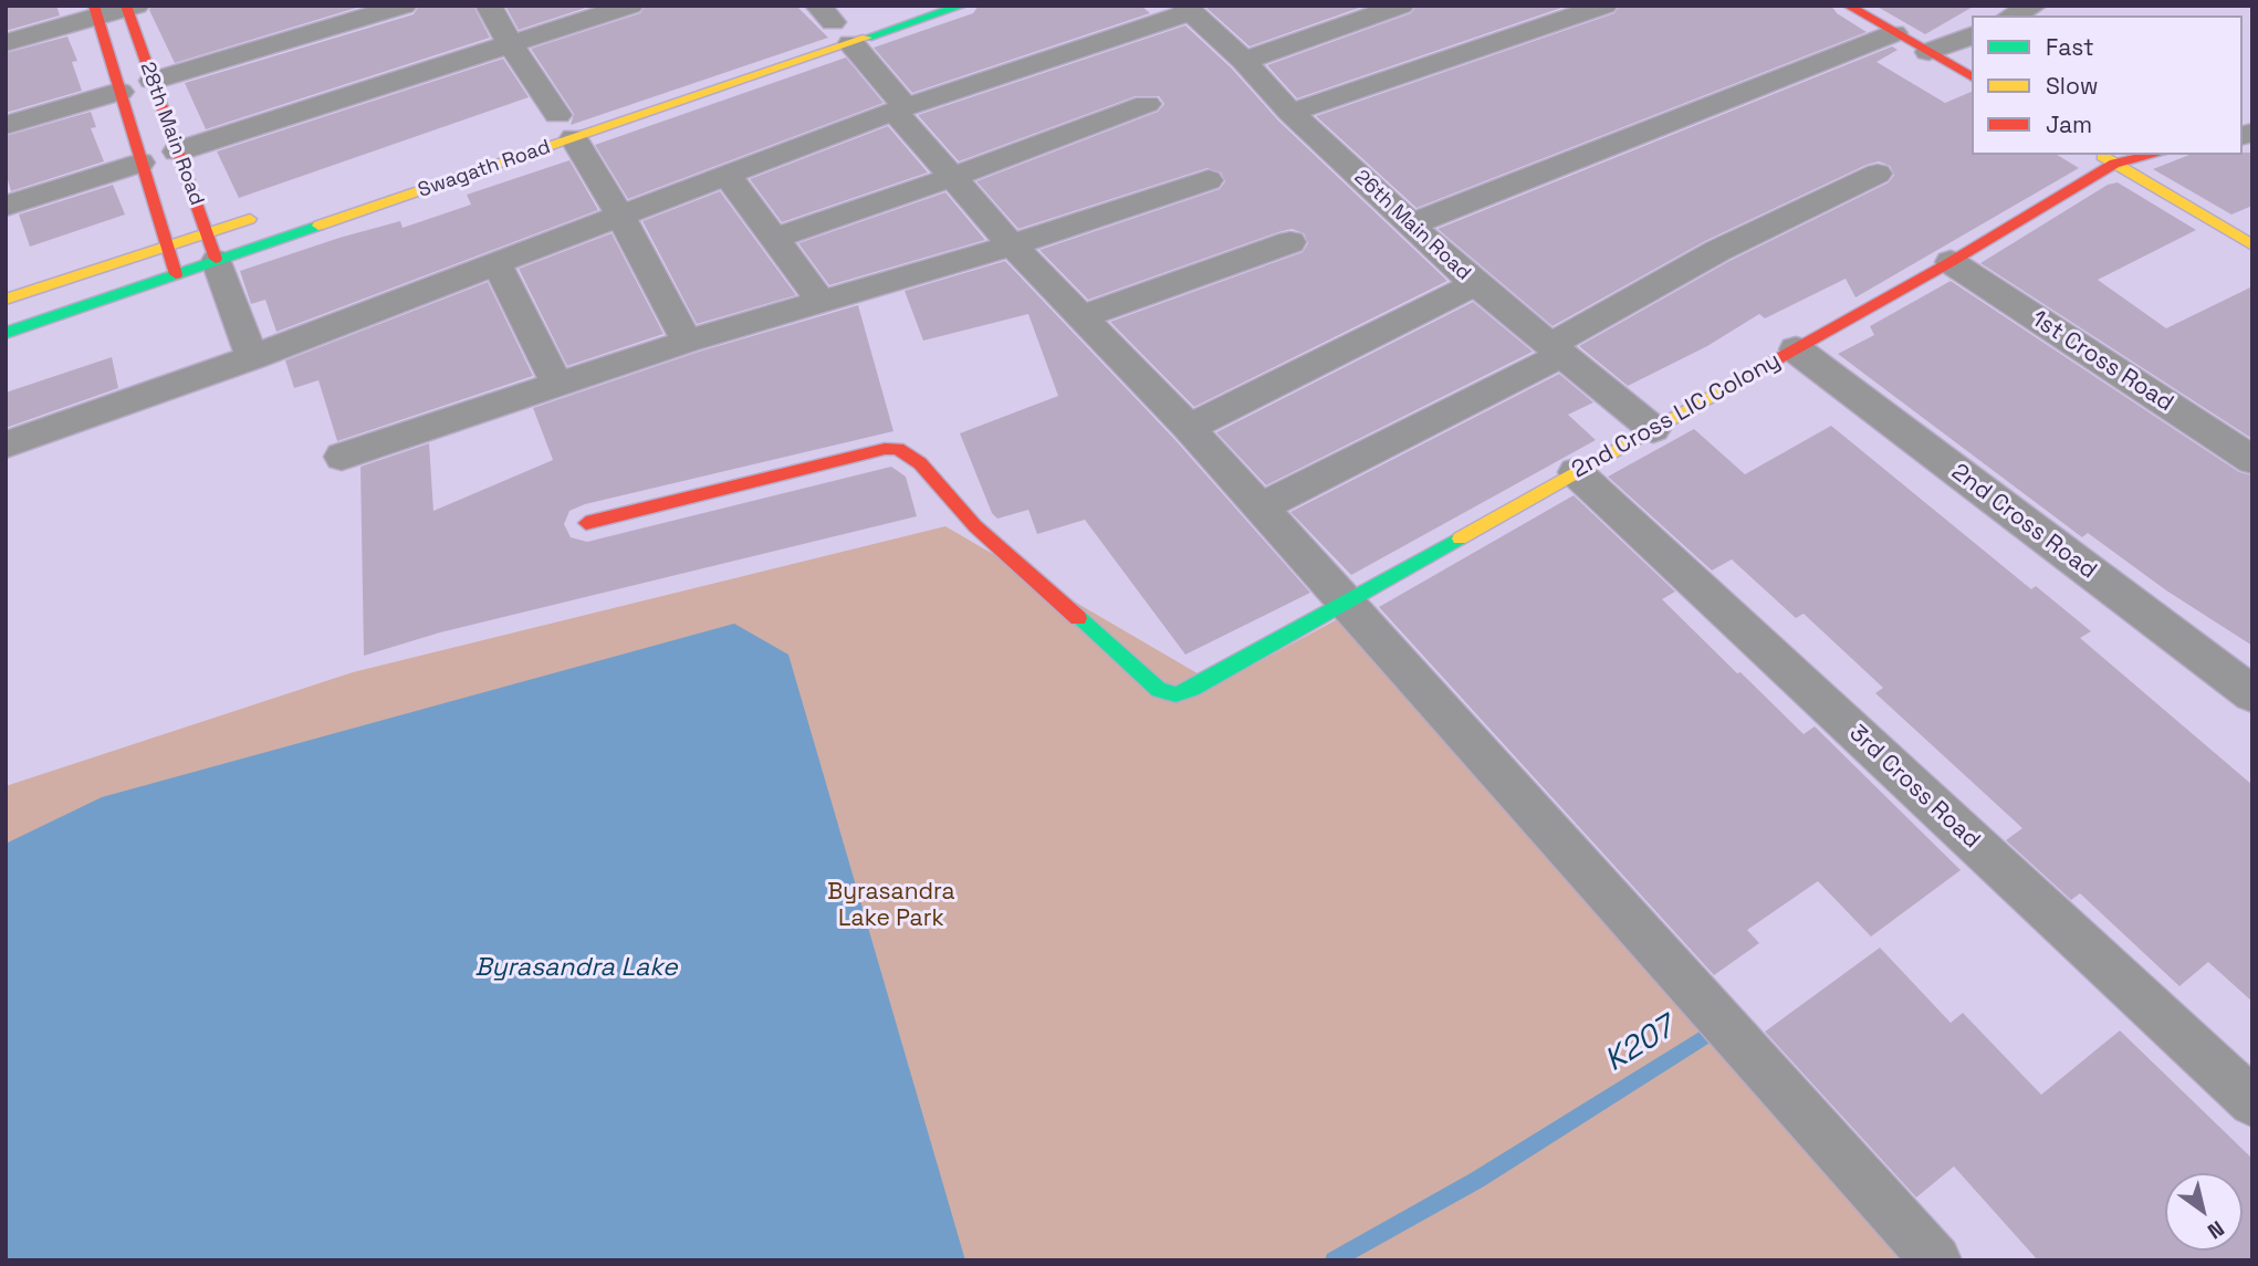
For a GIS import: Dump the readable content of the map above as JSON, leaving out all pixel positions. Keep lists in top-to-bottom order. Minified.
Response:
{"streets":{"street":["28th Main Road","Swagath Road","26th Main Road","1st Cross Road","2nd Cross LIC Colony","2nd Cross Road","3rd Cross Road"]},"crossings":[["28th Main Road","Swagath Road"],["26th Main Road","2nd Cross LIC Colony"],["1st Cross Road","2nd Cross LIC Colony"],["2nd Cross LIC Colony","2nd Cross Road"],["2nd Cross LIC Colony","3rd Cross Road"]],"water":["Byrasandra Lake","K207"],"parks":["Byrasandra Lake Park"],"legend":["Fast","Slow","Jam"],"north":"bottom right"}
